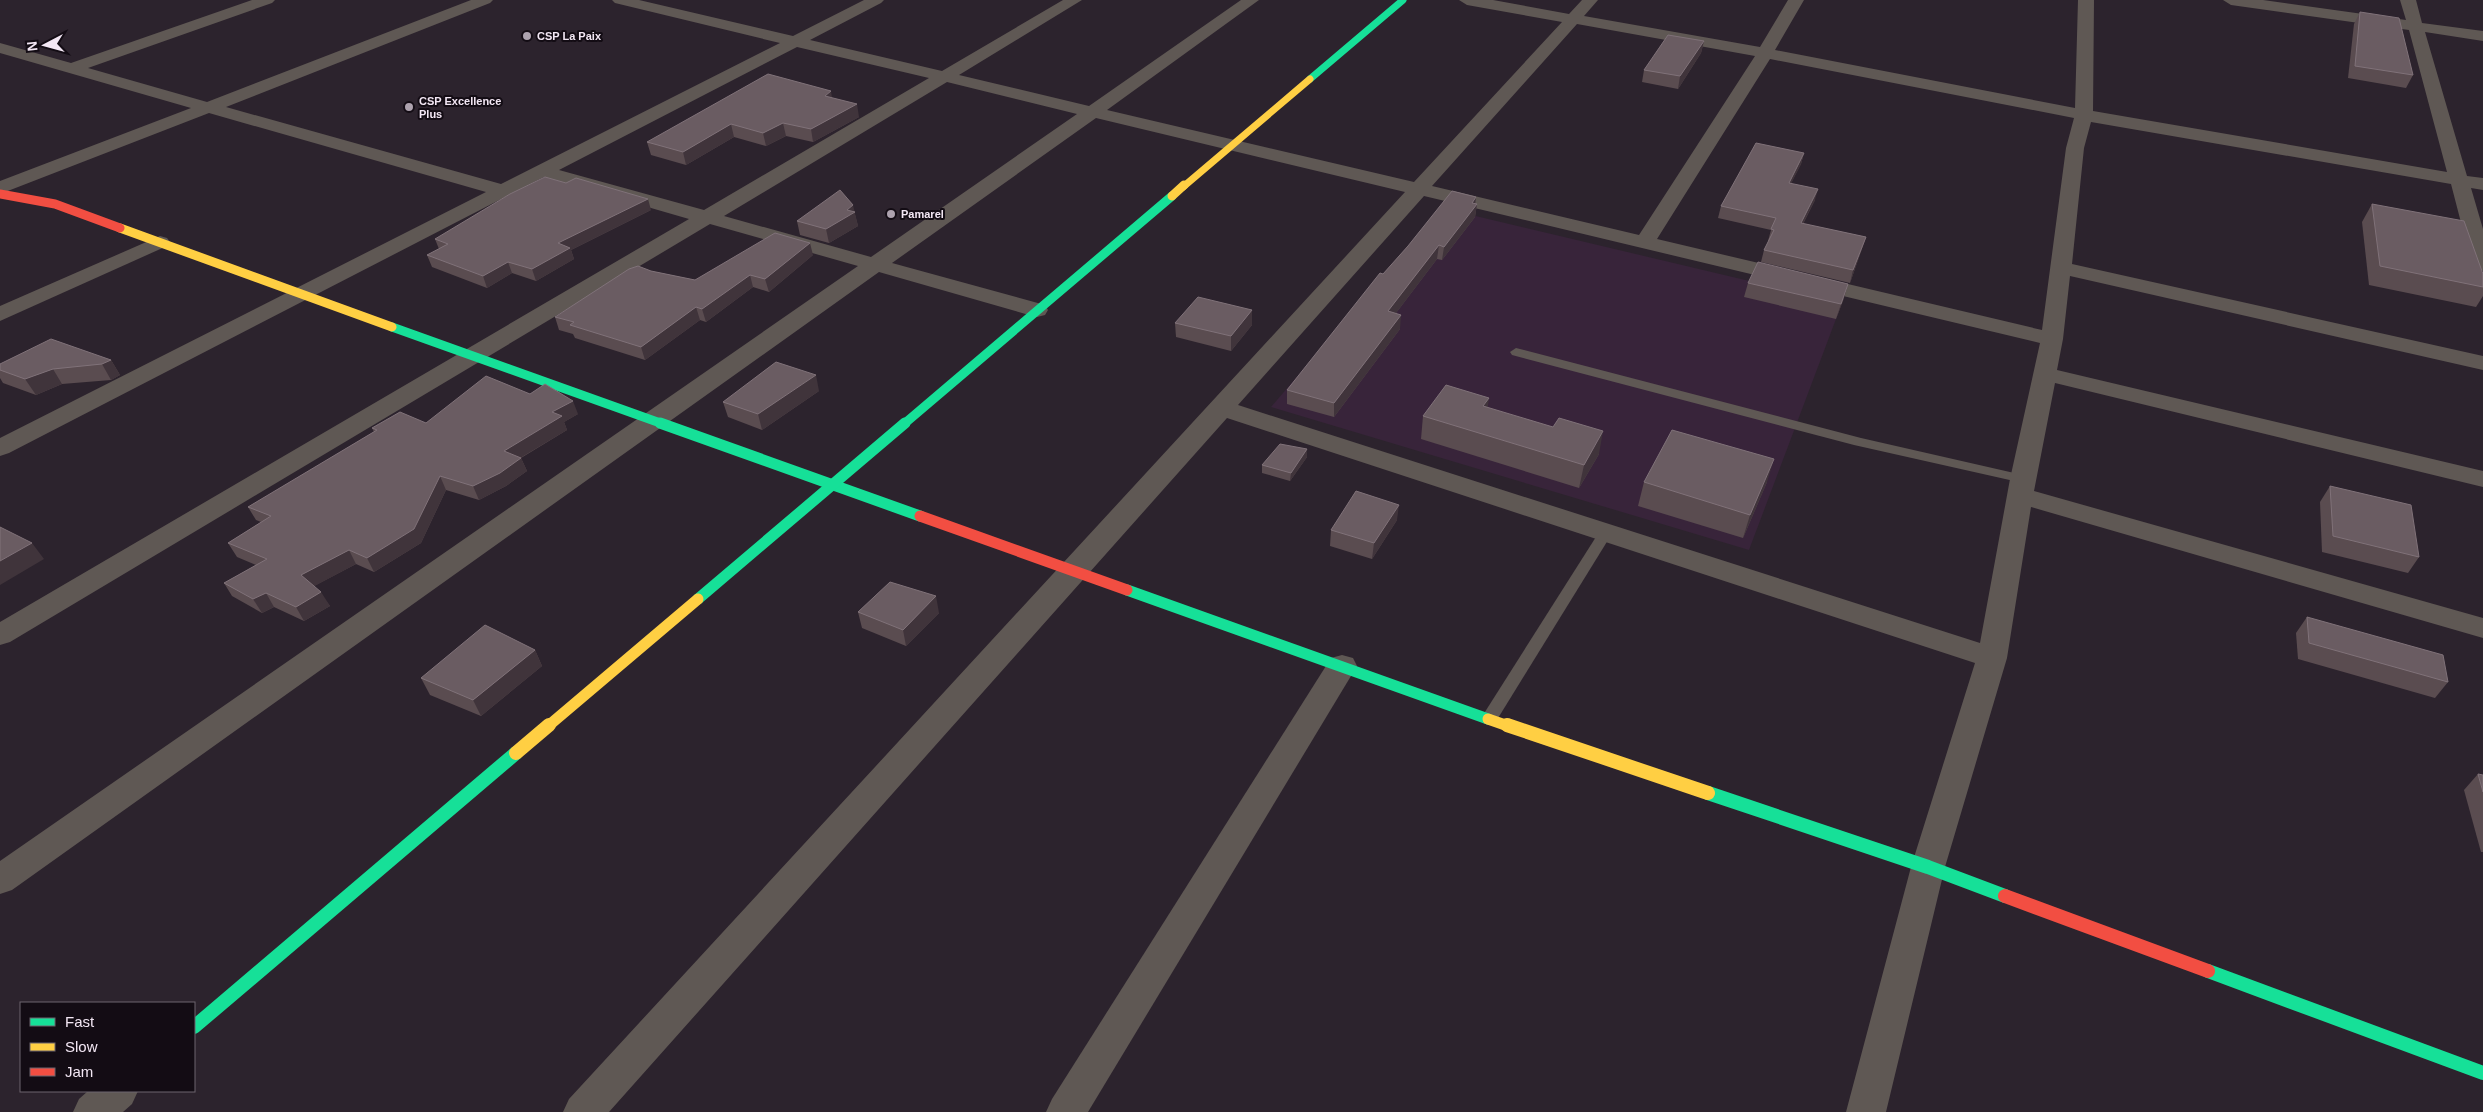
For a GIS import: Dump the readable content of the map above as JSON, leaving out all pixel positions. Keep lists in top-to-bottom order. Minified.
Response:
{"places":["CSP La Paix","CSP Excellence Plus","Pamarel"],"legend":["Fast","Slow","Jam"],"north":"left"}
